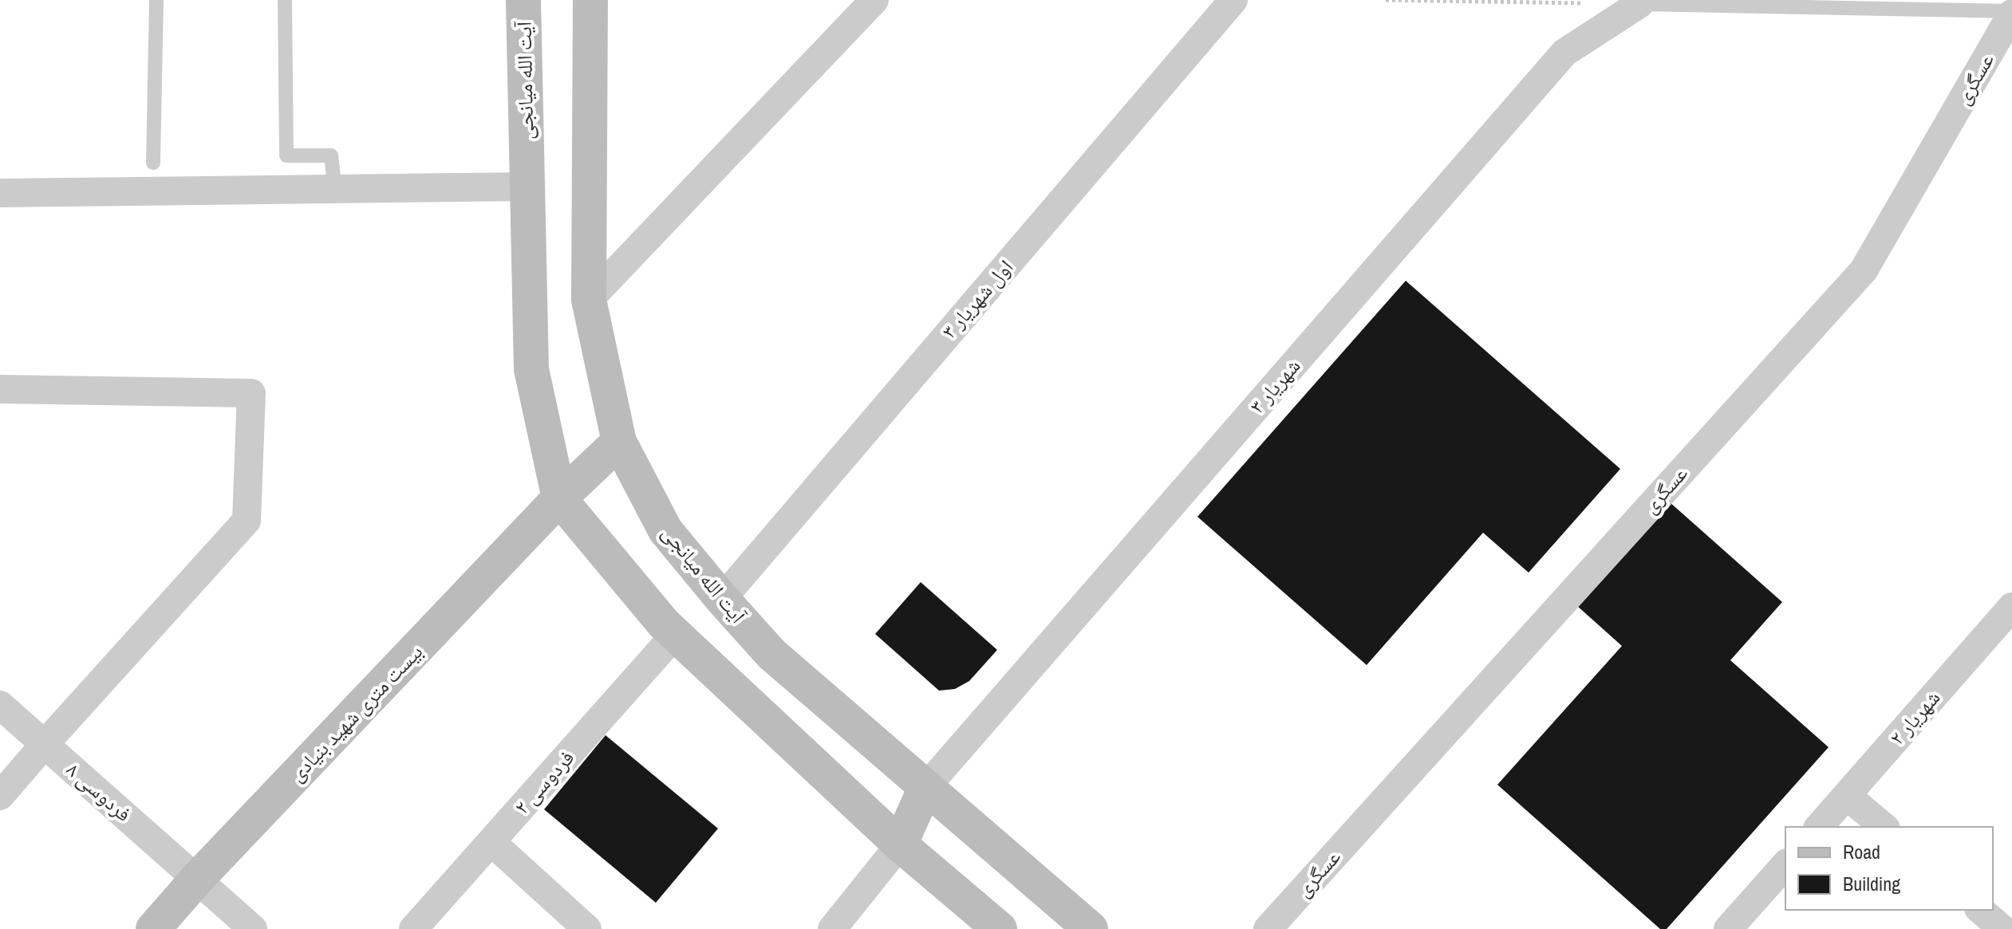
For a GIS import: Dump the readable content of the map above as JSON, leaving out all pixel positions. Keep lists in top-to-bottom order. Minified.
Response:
{"streets":{"main road":["آیت الله میانجی","بیست متری شهید بنیادی"],"street":["عسگری","اول شهریار ۳","شهریار ۳","شهریار ۲","فردوسی ۲","فردوسی ۸"]},"crossings":[["آیت الله میانجی","اول شهریار ۳"],["آیت الله میانجی","شهریار ۳"],["آیت الله میانجی","بیست متری شهید بنیادی"],["آیت الله میانجی","فردوسی ۲"],["بیست متری شهید بنیادی","فردوسی ۸"]],"legend":["Road","Building"]}
